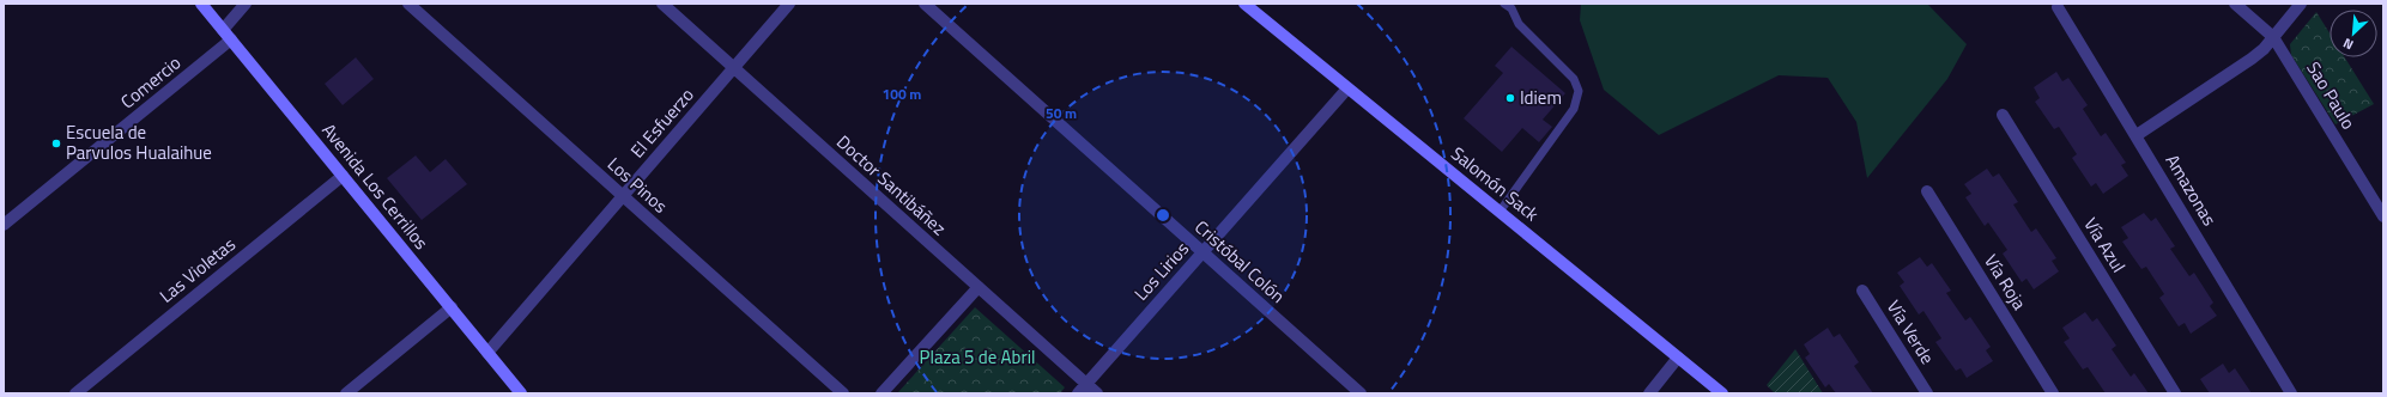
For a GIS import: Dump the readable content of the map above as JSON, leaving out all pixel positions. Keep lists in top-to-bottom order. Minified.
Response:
{"streets":{"street":["Comercio","Sao Paulo","El Esfuerzo","Salomón Sack","Los Pinos","Doctor Santibáñez","Avenida Los Cerrillos","Amazonas","Vía Azul","Cristóbal Colón","Las Violetas","Los Lirios","Vía Roja","Vía Verde"]},"crossings":[["Comercio","Avenida Los Cerrillos"],["El Esfuerzo","Los Pinos"],["El Esfuerzo","Doctor Santibáñez"],["El Esfuerzo","Avenida Los Cerrillos"],["Salomón Sack","Los Lirios"],["Doctor Santibáñez","Los Lirios"],["Avenida Los Cerrillos","Las Violetas"],["Cristóbal Colón","Los Lirios"]],"parks":["Plaza 5 de Abril"],"places":["Idiem","Escuela de Parvulos Hualaihue"],"north":"bottom left","rings":["100 m","50 m"]}
